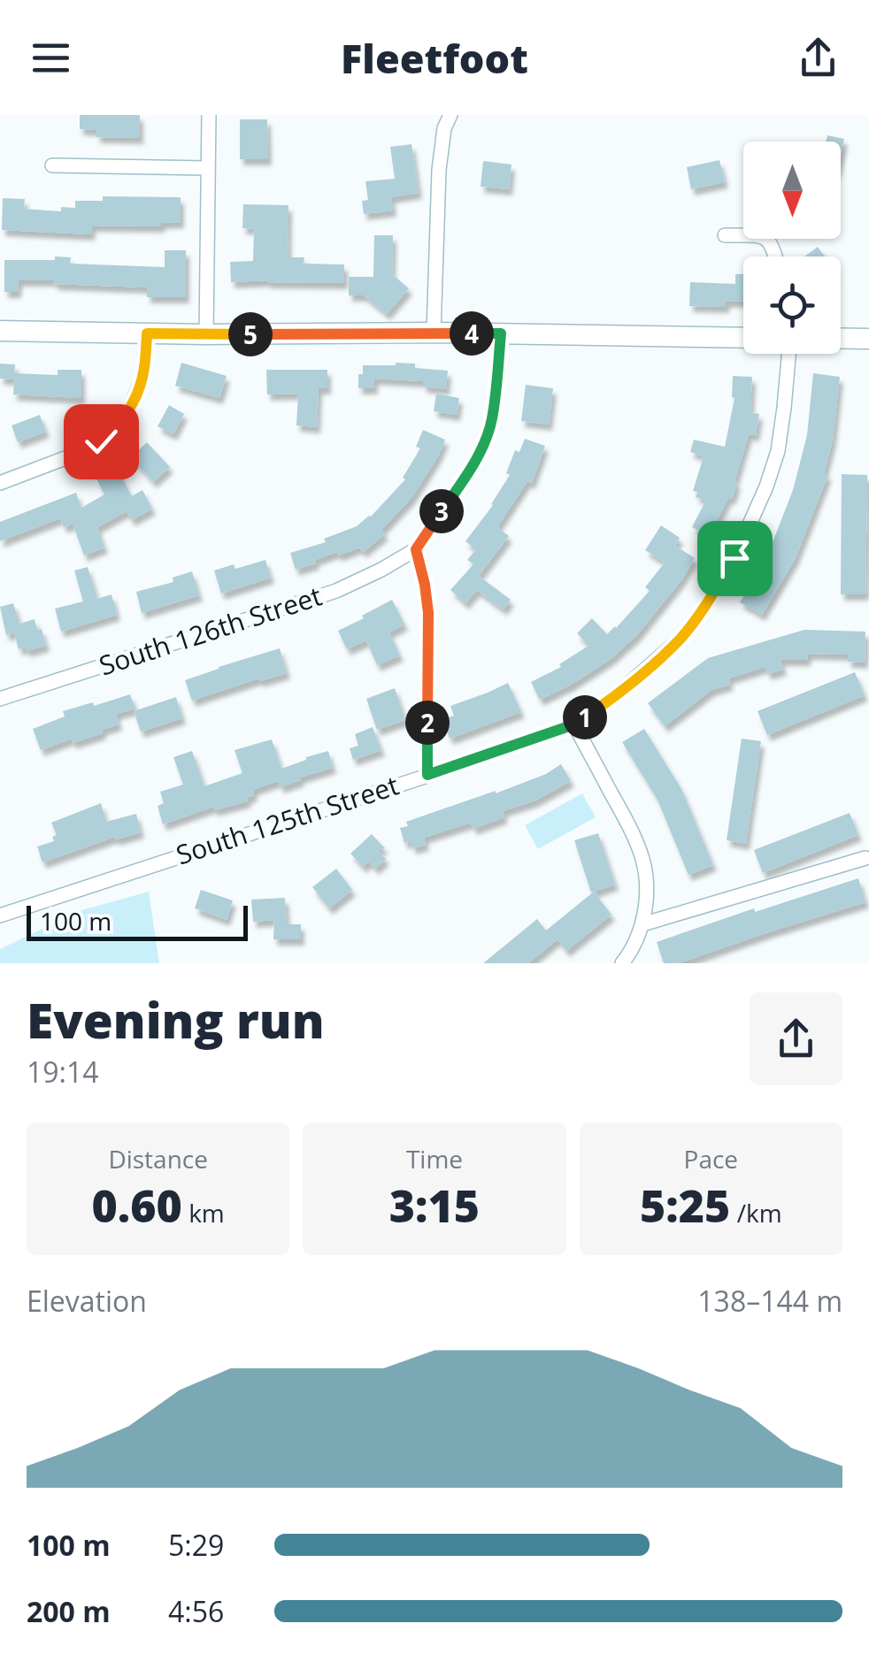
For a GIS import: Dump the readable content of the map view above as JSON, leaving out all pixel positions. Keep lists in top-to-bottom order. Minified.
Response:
{"streets":{"street":["South 126th Street","South 125th Street"]},"scale_bar":"100 m","north":"bottom","page":{"header":"Fleetfoot","pins":["4","5","3","1","2"],"scale":"100 m","heading":["Evening run","19:14"],"stats":[["Distance","0.60 km"],["Time","3:15"],["Pace","5:25 /km"]],"chart":["Elevation","138–144 m"],"list":[{"name":"100 m","note":"5:29"},{"name":"200 m","note":"4:56"}]}}
